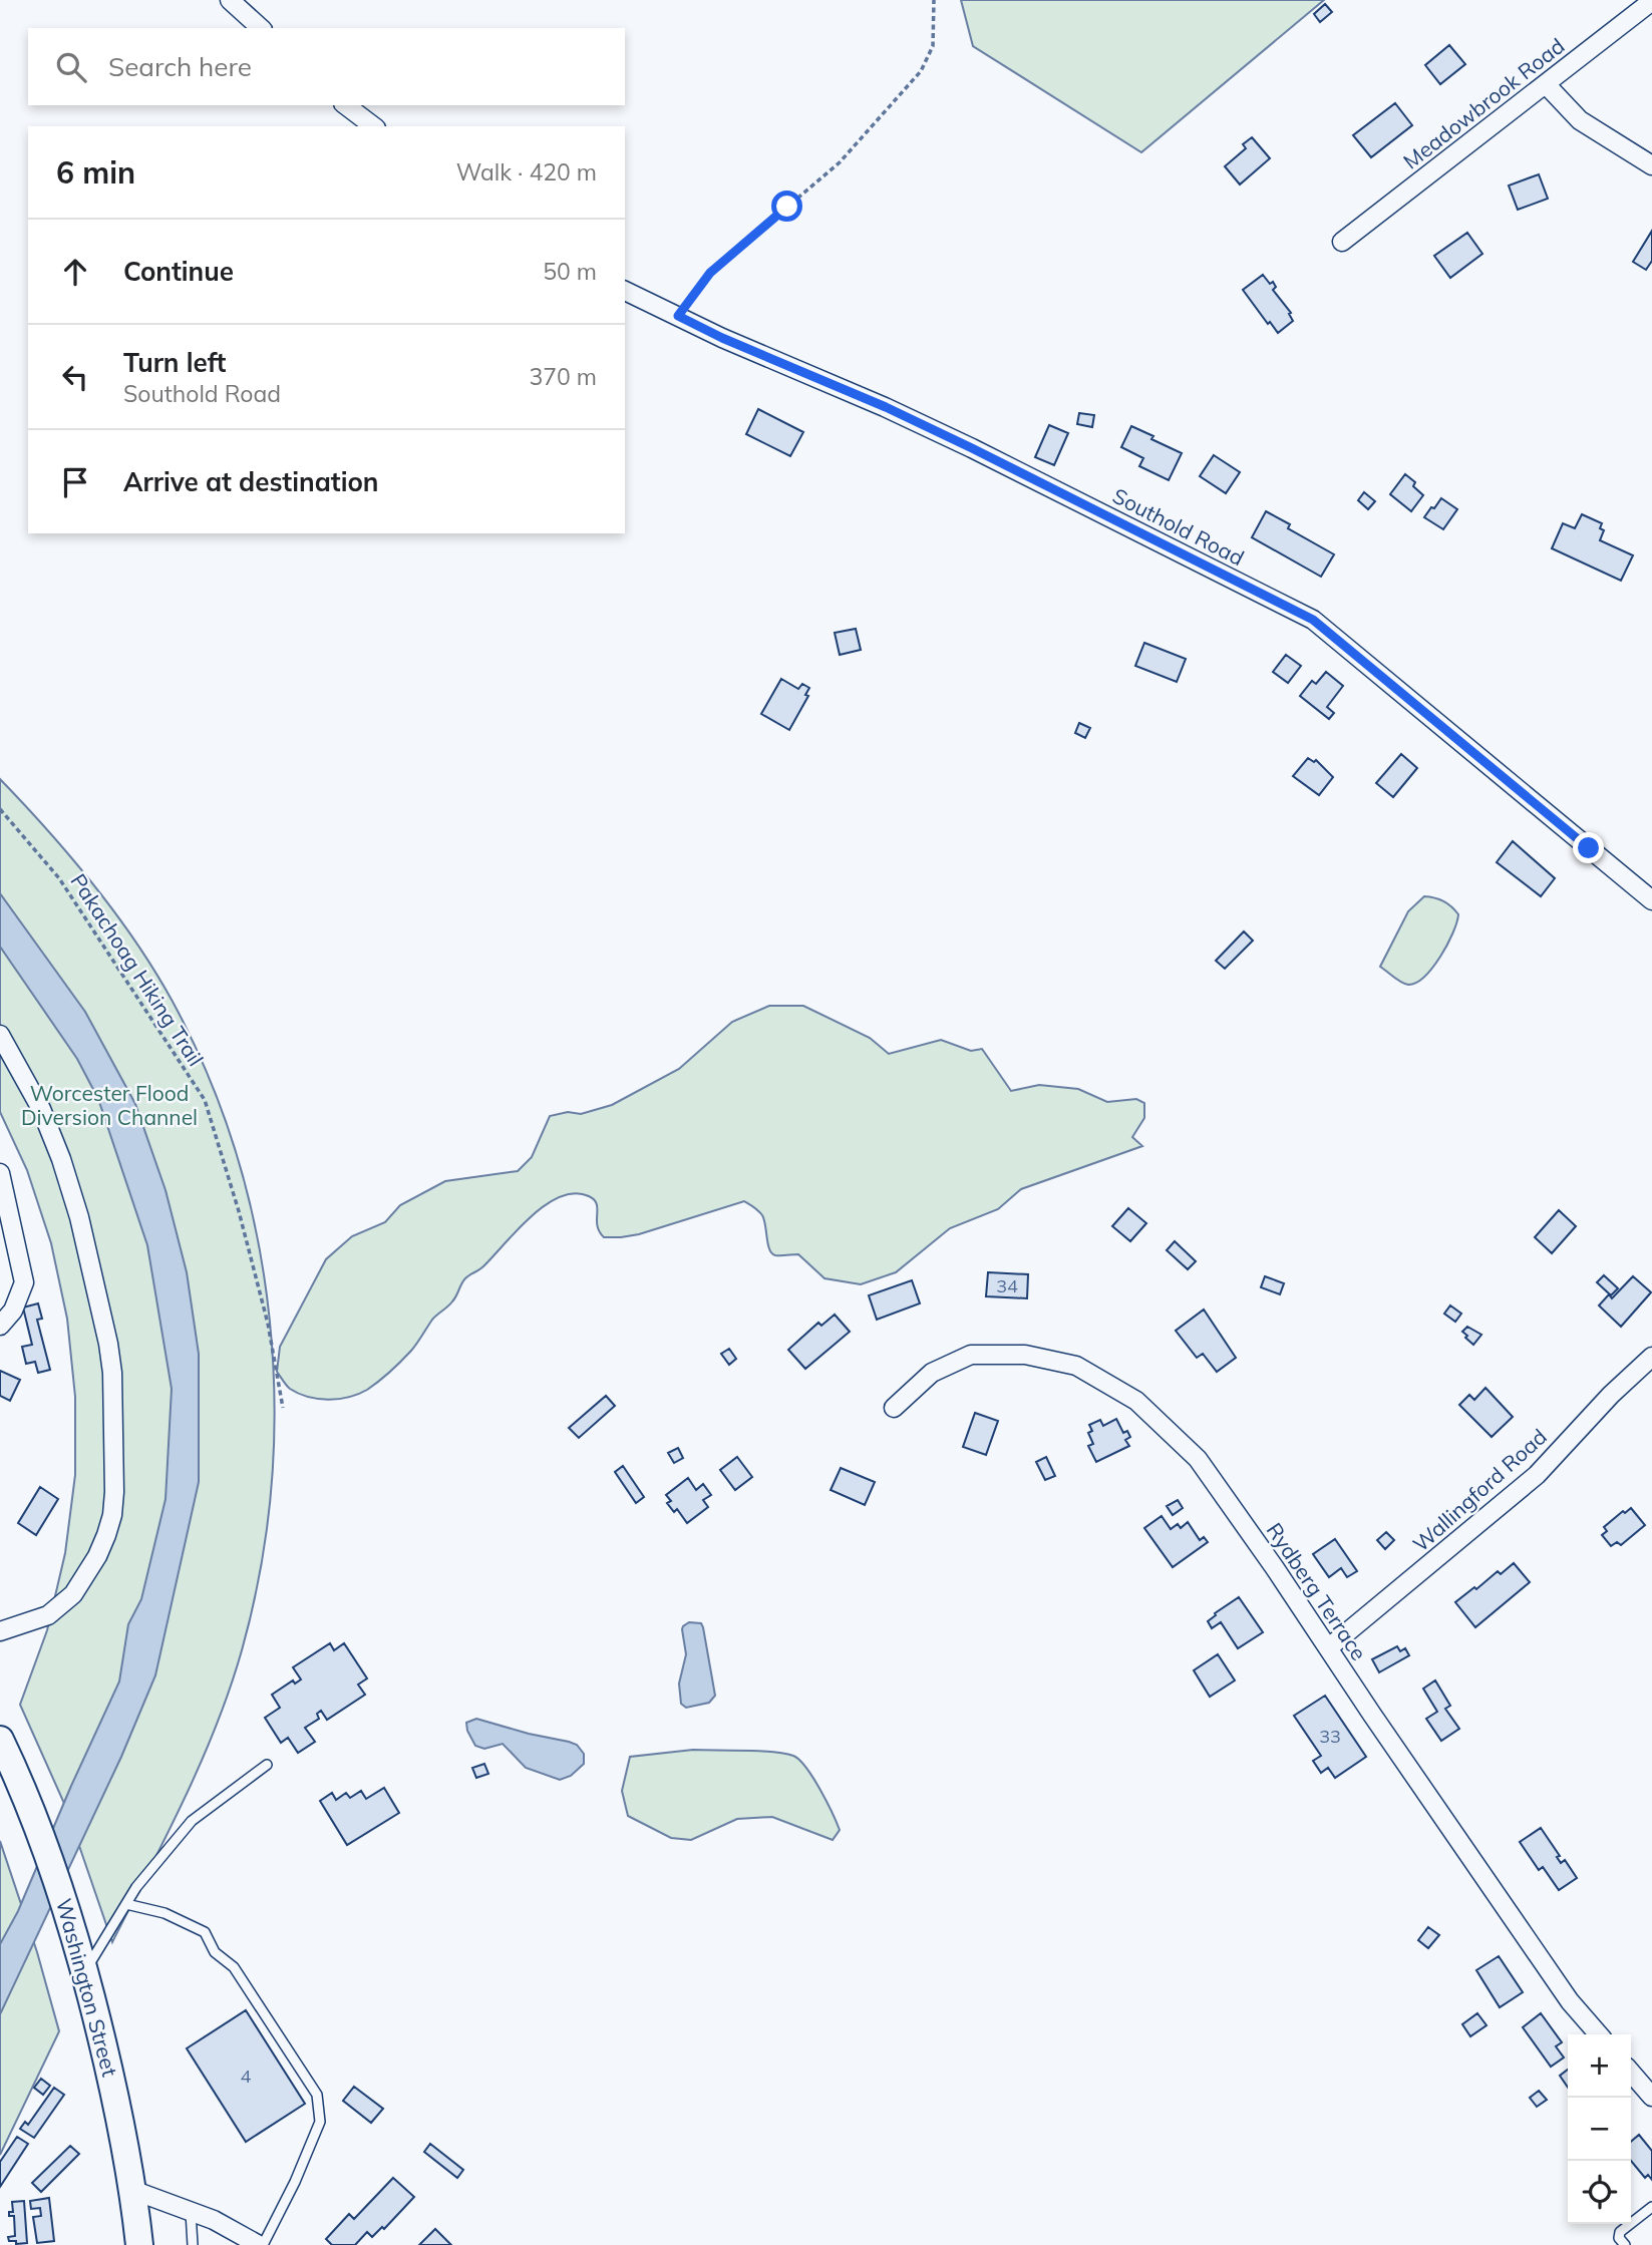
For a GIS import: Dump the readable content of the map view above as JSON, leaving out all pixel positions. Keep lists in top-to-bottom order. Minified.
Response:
{"streets":{"main road":["Washington Street"],"street":["Meadowbrook Road","Southold Road","Wallingford Road","Rydberg Terrace"],"path":["Pakachoag Hiking Trail"]},"crossings":[["Wallingford Road","Rydberg Terrace"]],"parks":["Worcester Flood Diversion Channel"],"house_numbers":["34","33","4"],"page":{"search":"Search here","heading":["6 min","Walk · 420 m"],"list":[["Continue","50 m"],["Turn left","Southold Road","370 m"],"Arrive at destination"],"map_buttons":["+","−"]}}
